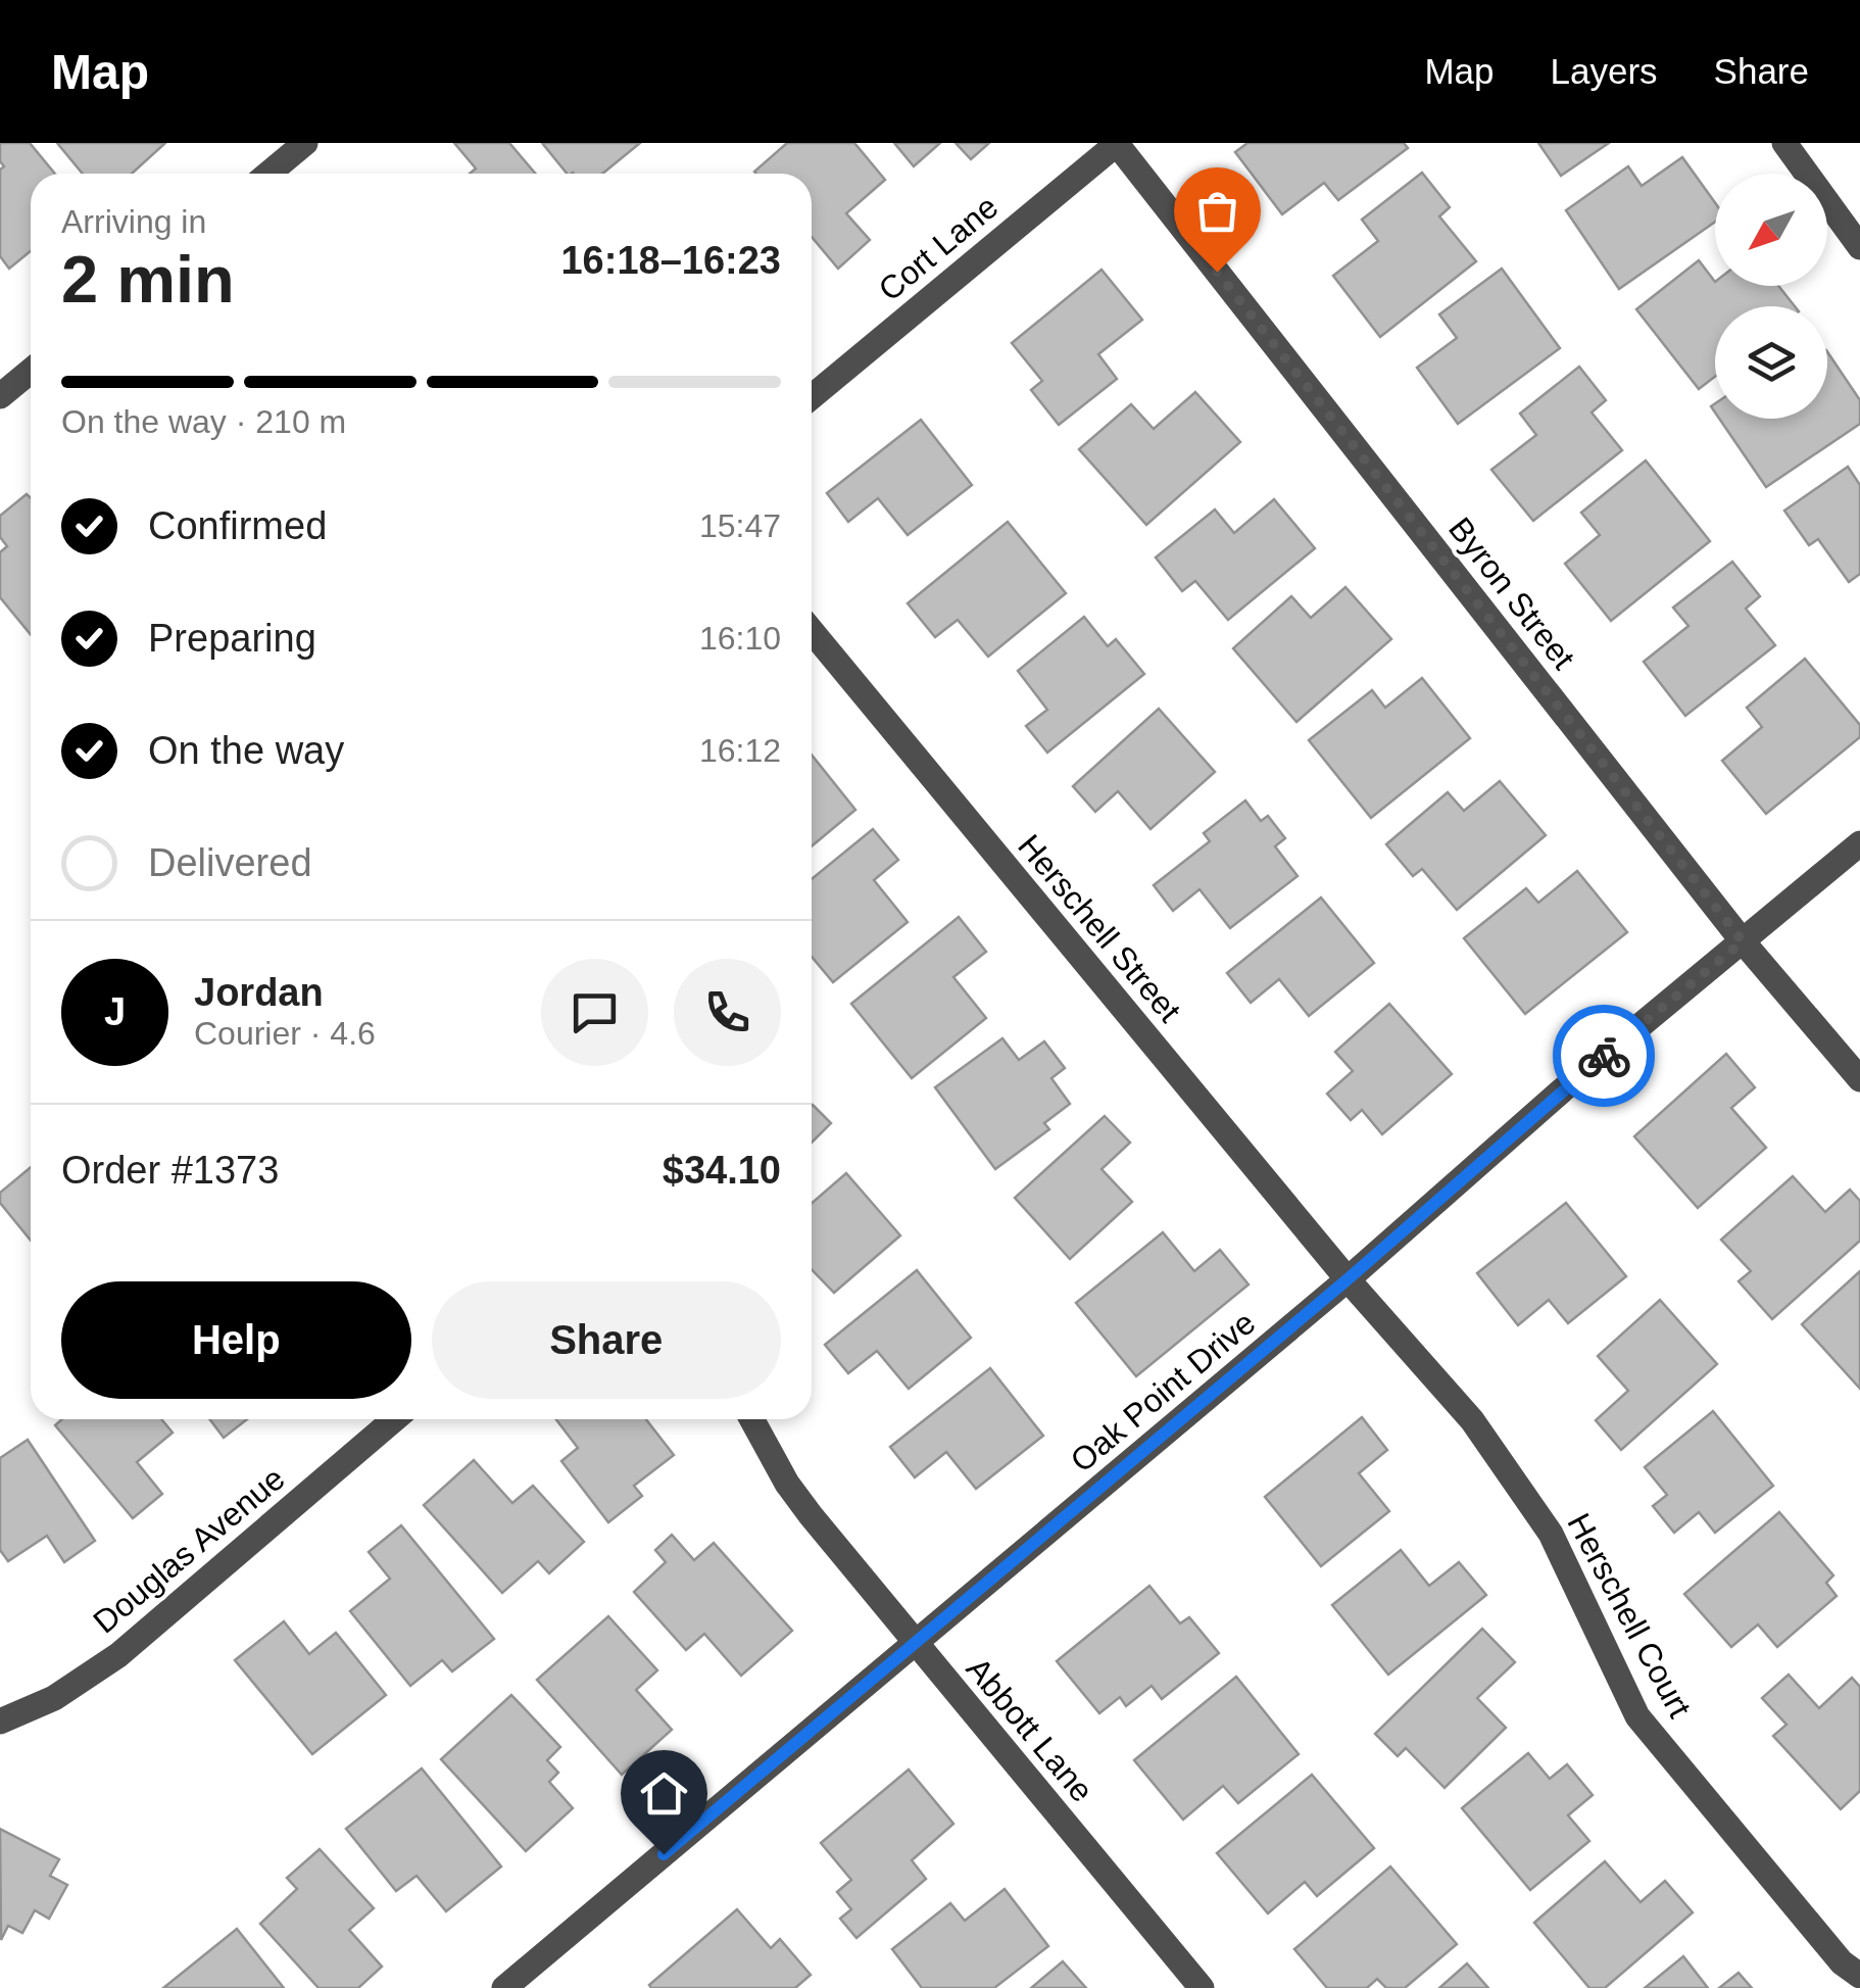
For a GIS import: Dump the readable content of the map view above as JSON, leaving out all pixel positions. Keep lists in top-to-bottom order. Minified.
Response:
{"streets":{"street":["Cort Lane","Byron Street","Herschell Street","Oak Point Drive","Douglas Avenue","Herschell Court","Abbott Lane"]},"crossings":[["Cort Lane","Byron Street"],["Byron Street","Oak Point Drive"],["Herschell Street","Oak Point Drive"],["Herschell Street","Herschell Court"],["Oak Point Drive","Herschell Court"],["Oak Point Drive","Abbott Lane"]],"north":"bottom left","page":{"header":"Map","nav":["Map","Layers","Share"],"heading":["2 min","Arriving in","16:18–16:23"],"panel":["Jordan","Courier · 4.6","Order #1373","$34.10"],"bar":"On the way · 210 m","list":[["Confirmed","15:47"],["Preparing","16:10"],["On the way","16:12"],"Delivered"],"round":"J","buttons":["Help","Share"]}}
